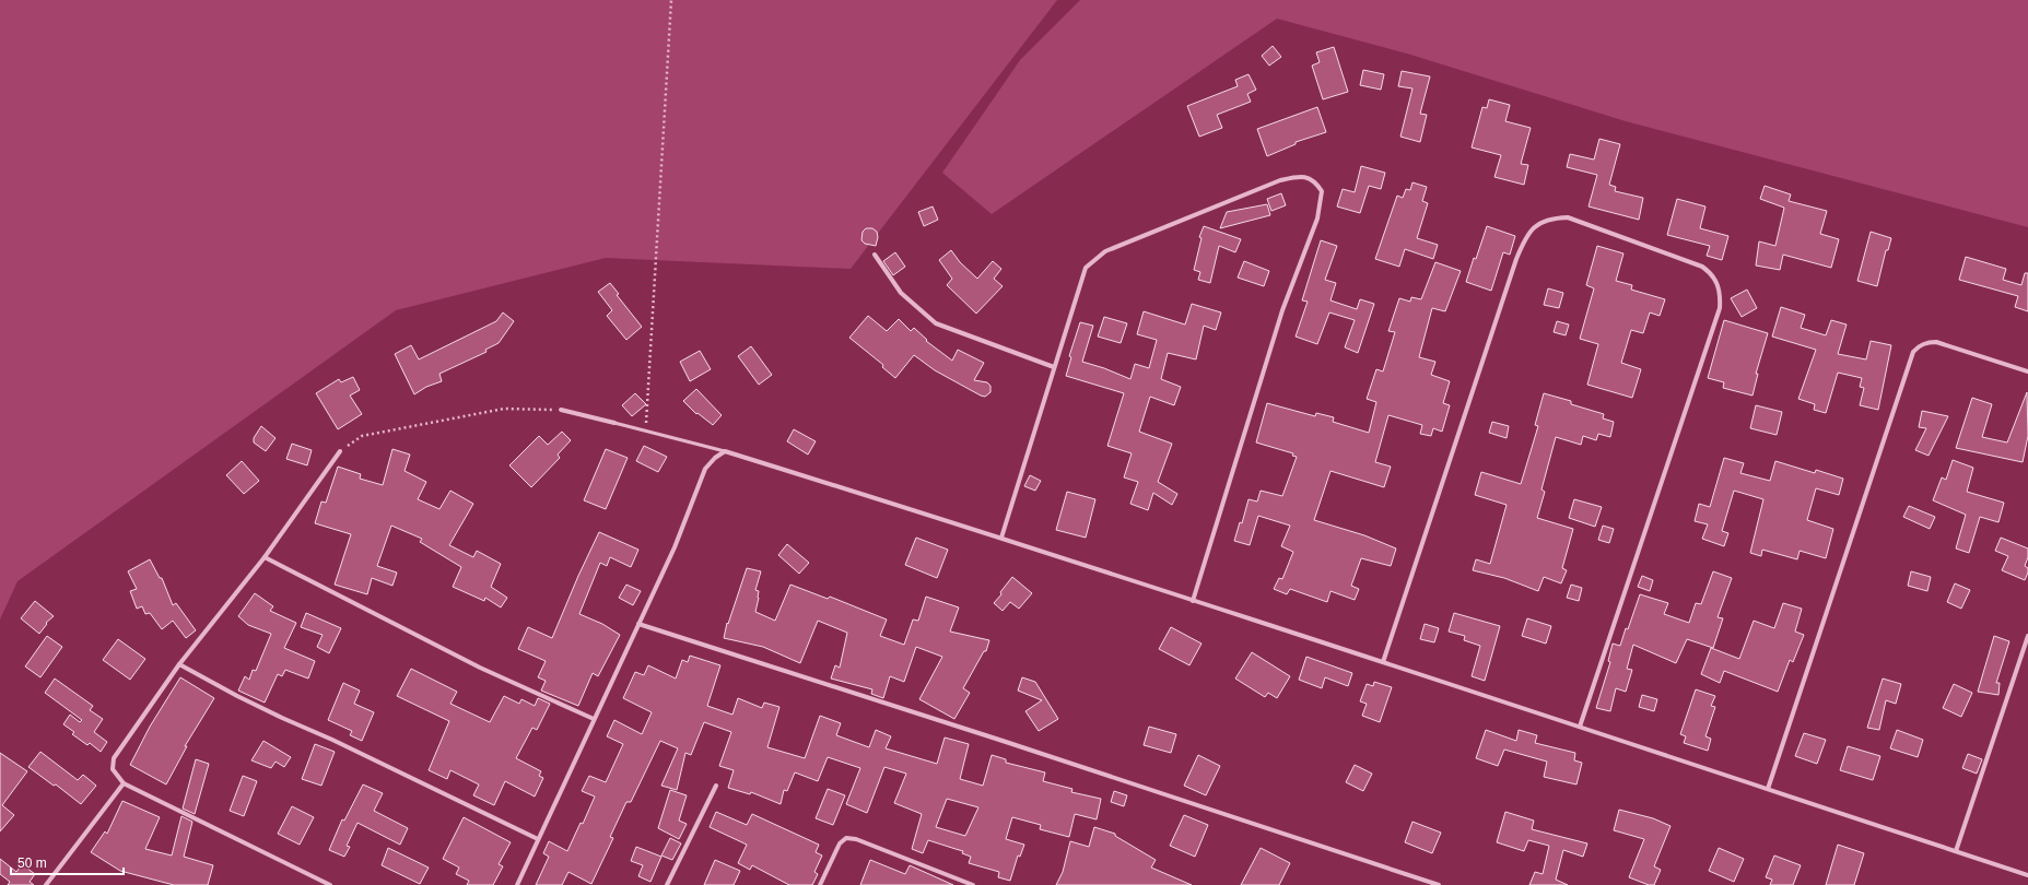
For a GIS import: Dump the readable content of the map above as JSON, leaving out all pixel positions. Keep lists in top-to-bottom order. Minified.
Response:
{"scale_bar":"50 m"}
